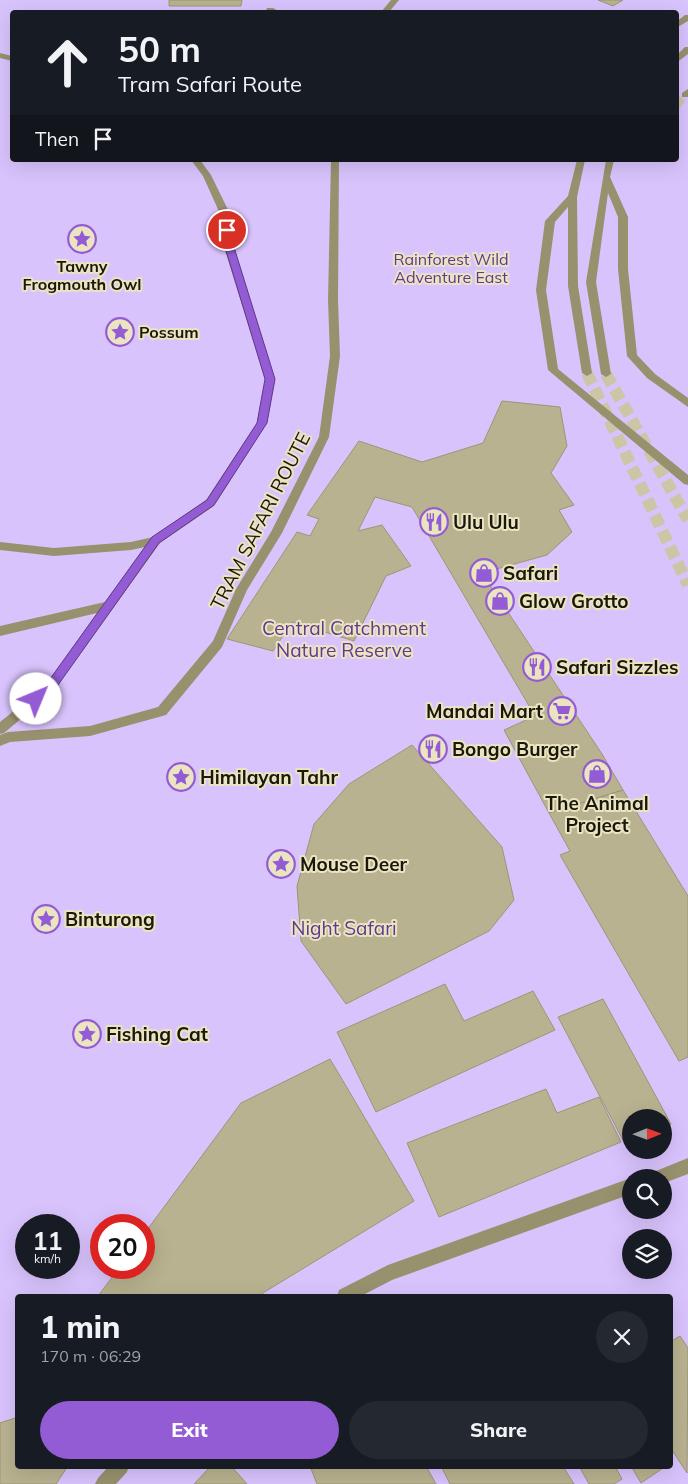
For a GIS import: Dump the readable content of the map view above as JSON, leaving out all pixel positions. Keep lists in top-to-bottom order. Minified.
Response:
{"streets":{"street":["TRAM SAFARI ROUTE"]},"parks":["Rainforest Wild Adventure East","Central Catchment Nature Reserve","Night Safari"],"places":{"place":["Tawny Frogmouth Owl","Possum","Himilayan Tahr","Mouse Deer","Binturong","Fishing Cat"],"restaurant":["Ulu Ulu","Safari Sizzles","Bongo Burger"],"shop":["Safari","Glow Grotto","The Animal Project"],"supermarket":["Mandai Mart"]},"north":"right","page":{"turn":["50 m","Tram Safari Route"],"then":"Then","speed":"11 km/h","limit":"20","heading":["1 min","170 m · 06:29"],"buttons":["Exit","Share"]}}
